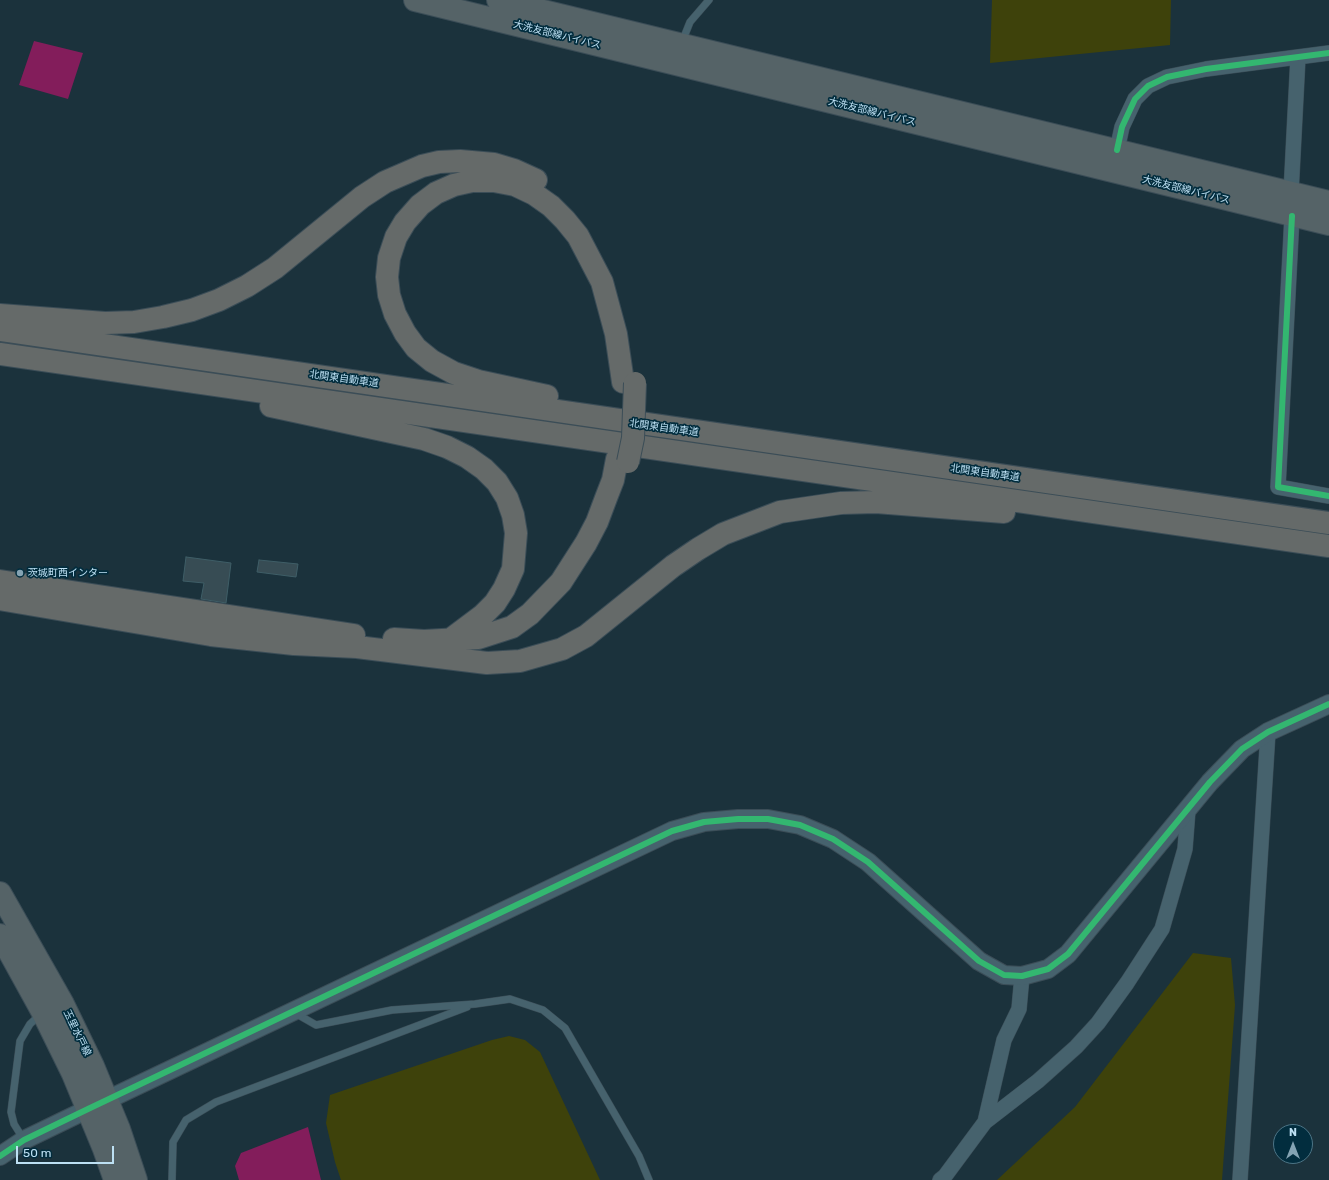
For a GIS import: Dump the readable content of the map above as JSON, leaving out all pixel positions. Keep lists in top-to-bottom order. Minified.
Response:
{"streets":{"highway":["北関東自動車道"],"main road":["大洗友部線バイパス","玉里水戸線"]},"places":["茨城町西インター"],"scale_bar":"50 m","north":"top"}
